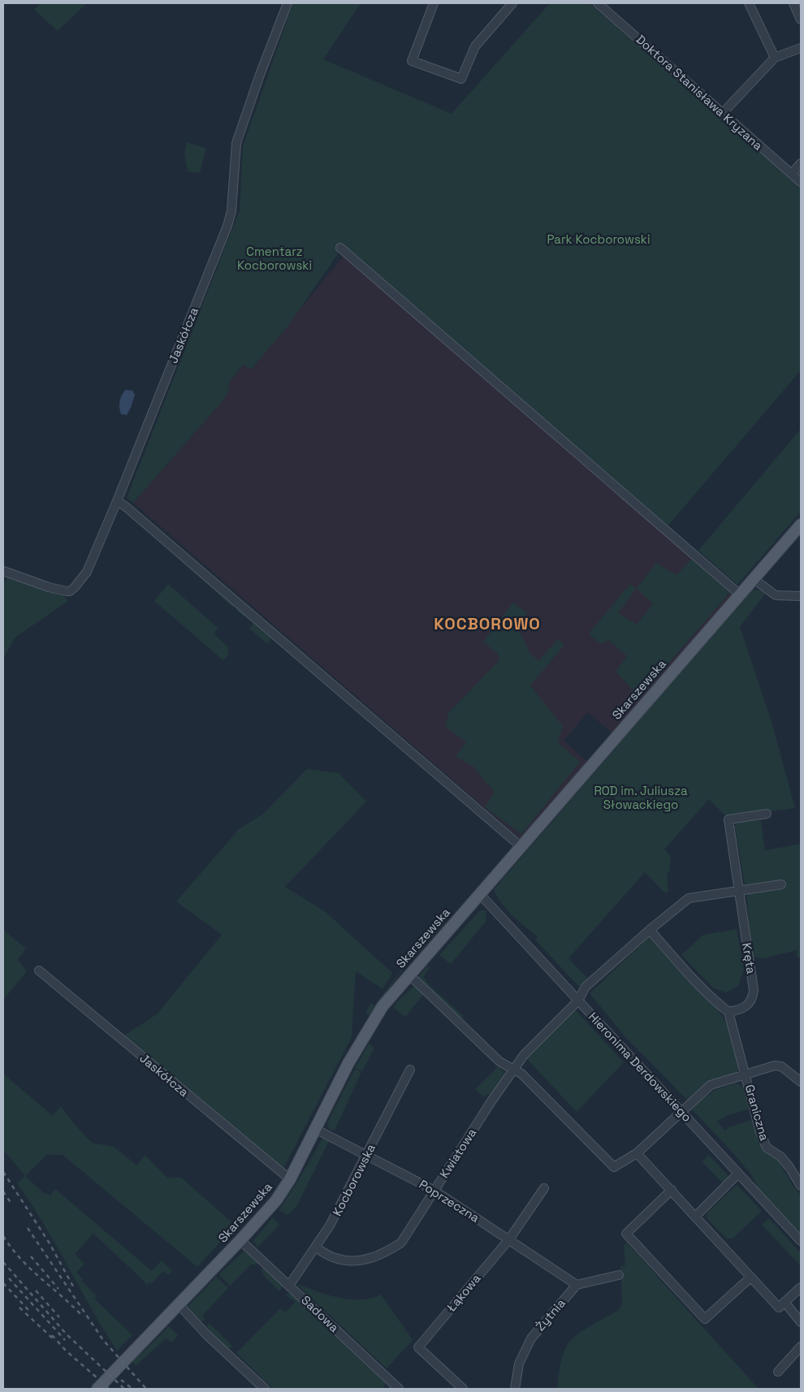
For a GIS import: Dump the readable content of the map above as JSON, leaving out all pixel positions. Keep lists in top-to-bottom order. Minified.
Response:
{"streets":{"main road":["Skarszewska"],"street":["Doktora Stanisława Kryzana","Jaskółcza","Kręta","Hieronima Derdowskiego","Graniczna","Kwiatowa","Kocborowska","Poprzeczna","Łąkowa","Sadowa","Żytnia"]},"crossings":[["Jaskółcza","Skarszewska"],["Skarszewska","Hieronima Derdowskiego"],["Skarszewska","Poprzeczna"],["Skarszewska","Sadowa"],["Hieronima Derdowskiego","Graniczna"],["Hieronima Derdowskiego","Kwiatowa"],["Graniczna","Kwiatowa"],["Kwiatowa","Kocborowska"],["Kwiatowa","Poprzeczna"],["Kocborowska","Poprzeczna"],["Kocborowska","Sadowa"],["Poprzeczna","Łąkowa"],["Poprzeczna","Żytnia"]],"districts":["KOCBOROWO"],"parks":["Park Kocborowski","Cmentarz Kocborowski","ROD im. Juliusza Słowackiego"]}
